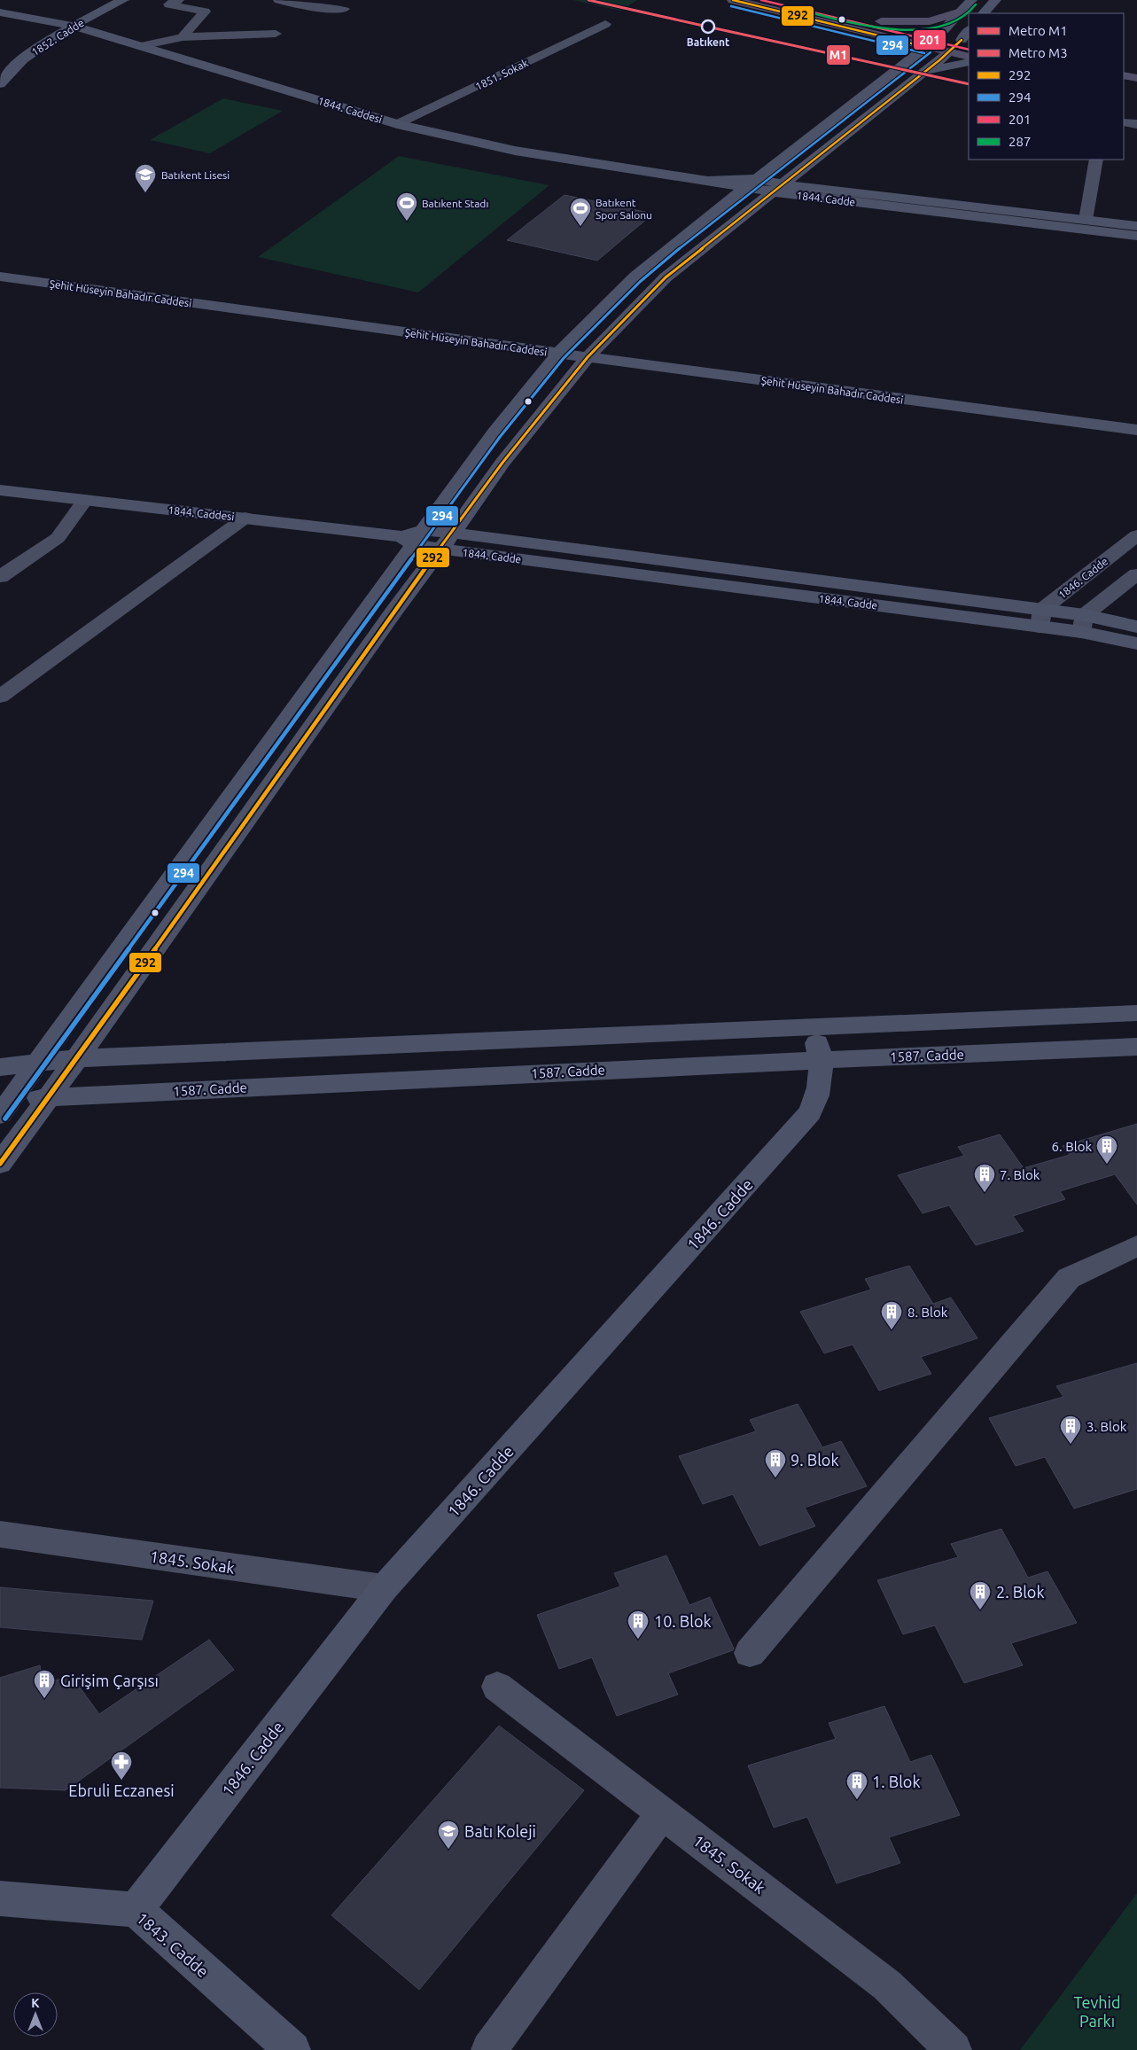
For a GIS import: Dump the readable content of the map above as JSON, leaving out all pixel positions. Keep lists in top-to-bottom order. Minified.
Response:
{"streets":{"street":["1852. Cadde","1851. Sokak","1844. Caddesi","1844. Cadde","Şehit Hüseyin Bahadır Caddesi","1846. Cadde","1587. Cadde","1845. Sokak","1843. Cadde"]},"crossings":[["1852. Cadde","1844. Caddesi"],["1851. Sokak","1844. Caddesi"],["1844. Caddesi","1844. Cadde"],["1844. Cadde","1846. Cadde"],["1846. Cadde","1587. Cadde"],["1846. Cadde","1845. Sokak"],["1846. Cadde","1843. Cadde"]],"parks":["Tevhid Parkı"],"places":{"other":["Batıkent"],"school or university":["Batıkent Lisesi","Batı Koleji"],"sports":["Batıkent Stadı","Batıkent Spor Salonu"],"building":["6. Blok","7. Blok","8. Blok","3. Blok","9. Blok","2. Blok","10. Blok","Girişim Çarşısı","1. Blok"],"pharmacy":["Ebruli Eczanesi"]},"lines":["metro line M3","transit line 292","transit line 201","transit line 287","transit line 294","metro line M1"],"legend":["Metro M1","Metro M3","292","294","201","287"],"north":"top"}
